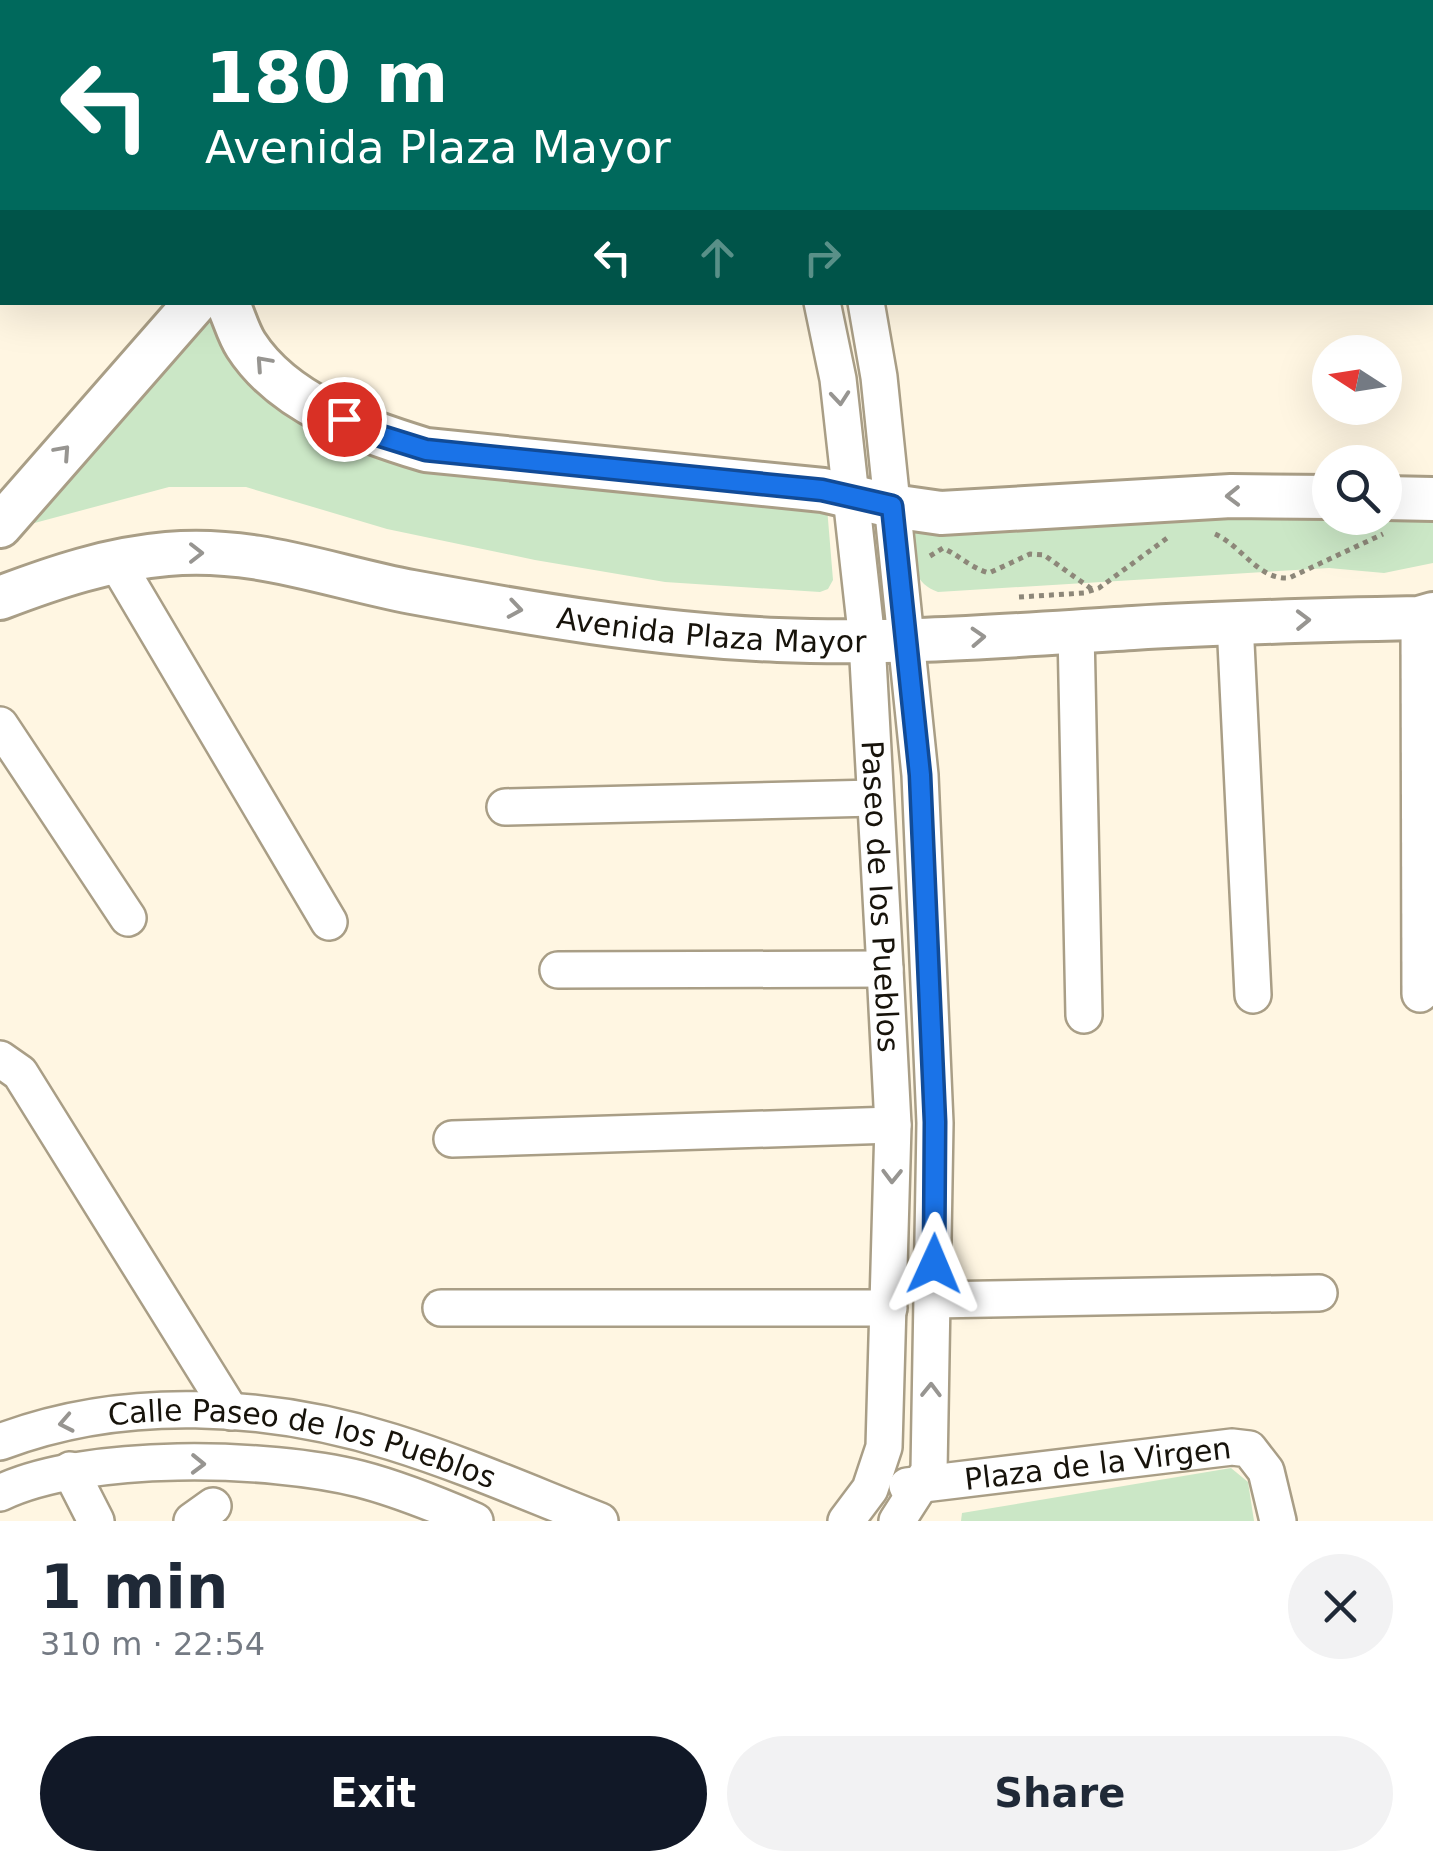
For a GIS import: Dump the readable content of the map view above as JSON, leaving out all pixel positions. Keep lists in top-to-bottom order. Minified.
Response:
{"streets":{"street":["Avenida Plaza Mayor","Paseo de los Pueblos","Calle Paseo de los Pueblos","Plaza de la Virgen"]},"crossings":[["Avenida Plaza Mayor","Paseo de los Pueblos"],["Paseo de los Pueblos","Plaza de la Virgen"]],"north":"left","page":{"turn":["180 m","Avenida Plaza Mayor"],"heading":["1 min","310 m · 22:54"],"buttons":["Exit","Share"]}}
